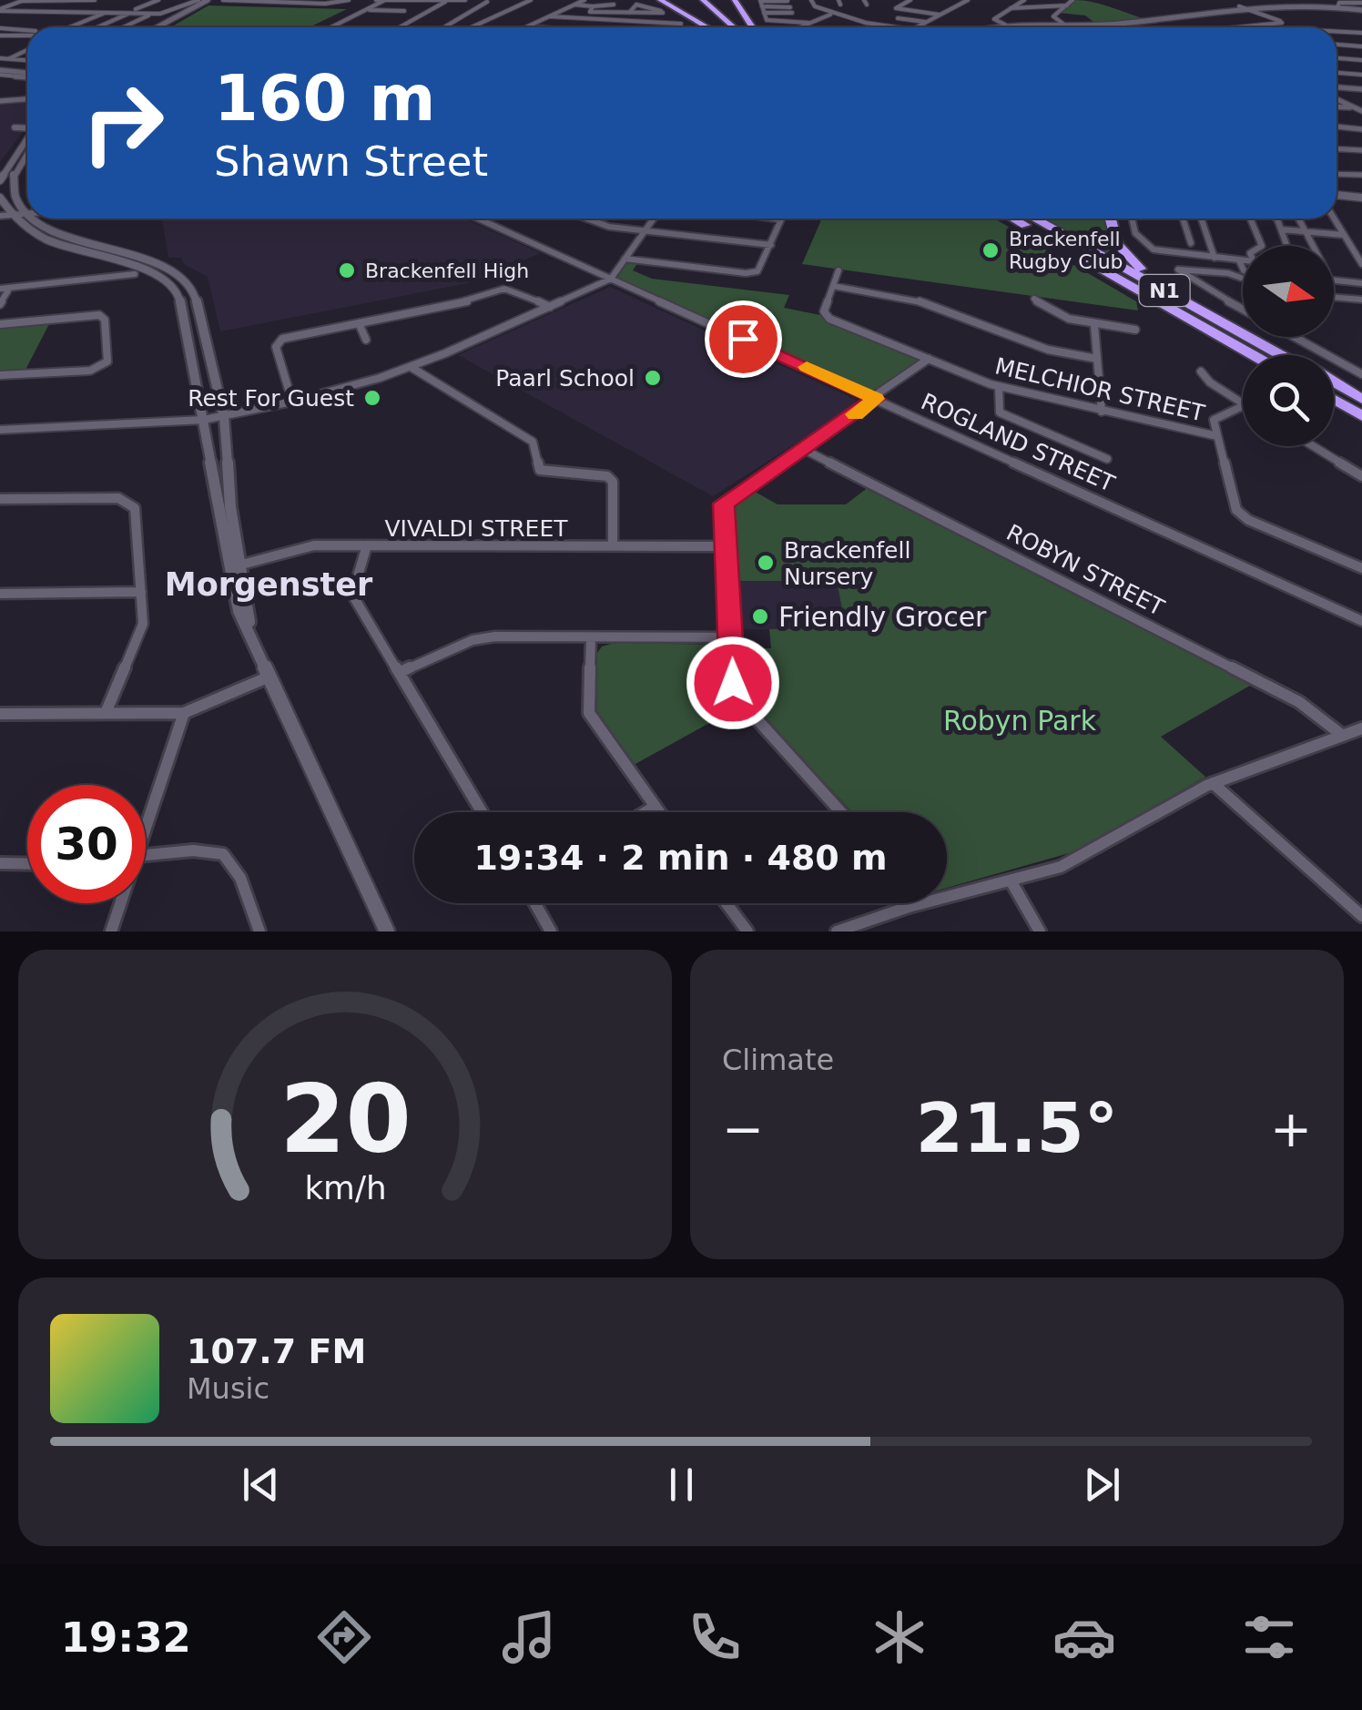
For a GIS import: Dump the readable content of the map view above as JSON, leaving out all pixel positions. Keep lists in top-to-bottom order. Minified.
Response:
{"streets":{"highway":["N1"],"street":["MELCHIOR STREET","ROGLAND STREET","VIVALDI STREET","ROBYN STREET"]},"districts":["Morgenster"],"parks":["Robyn Park"],"places":["Brackenfell Rugby Club","Brackenfell High","Paarl School","Rest For Guest","Brackenfell Nursery","Friendly Grocer"],"north":"right","page":{"turn":["160 m","Shawn Street"],"limit":"30","trip":"19:34 · 2 min · 480 m","tile":"Climate","heat":["−","21.5°","+"],"song":["107.7 FM","Music"],"tabs":"19:32","gauge":["20","km/h"]}}
